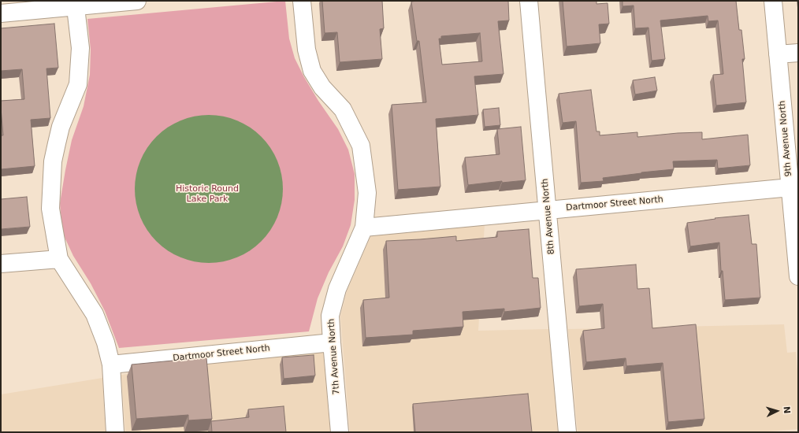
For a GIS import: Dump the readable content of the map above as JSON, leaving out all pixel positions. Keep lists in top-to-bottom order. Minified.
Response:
{"streets":{"street":["9th Avenue North","Dartmoor Street North","8th Avenue North","7th Avenue North"]},"crossings":[["9th Avenue North","Dartmoor Street North"],["Dartmoor Street North","8th Avenue North"],["Dartmoor Street North","7th Avenue North"]],"parks":["Historic Round Lake Park"],"north":"right"}
